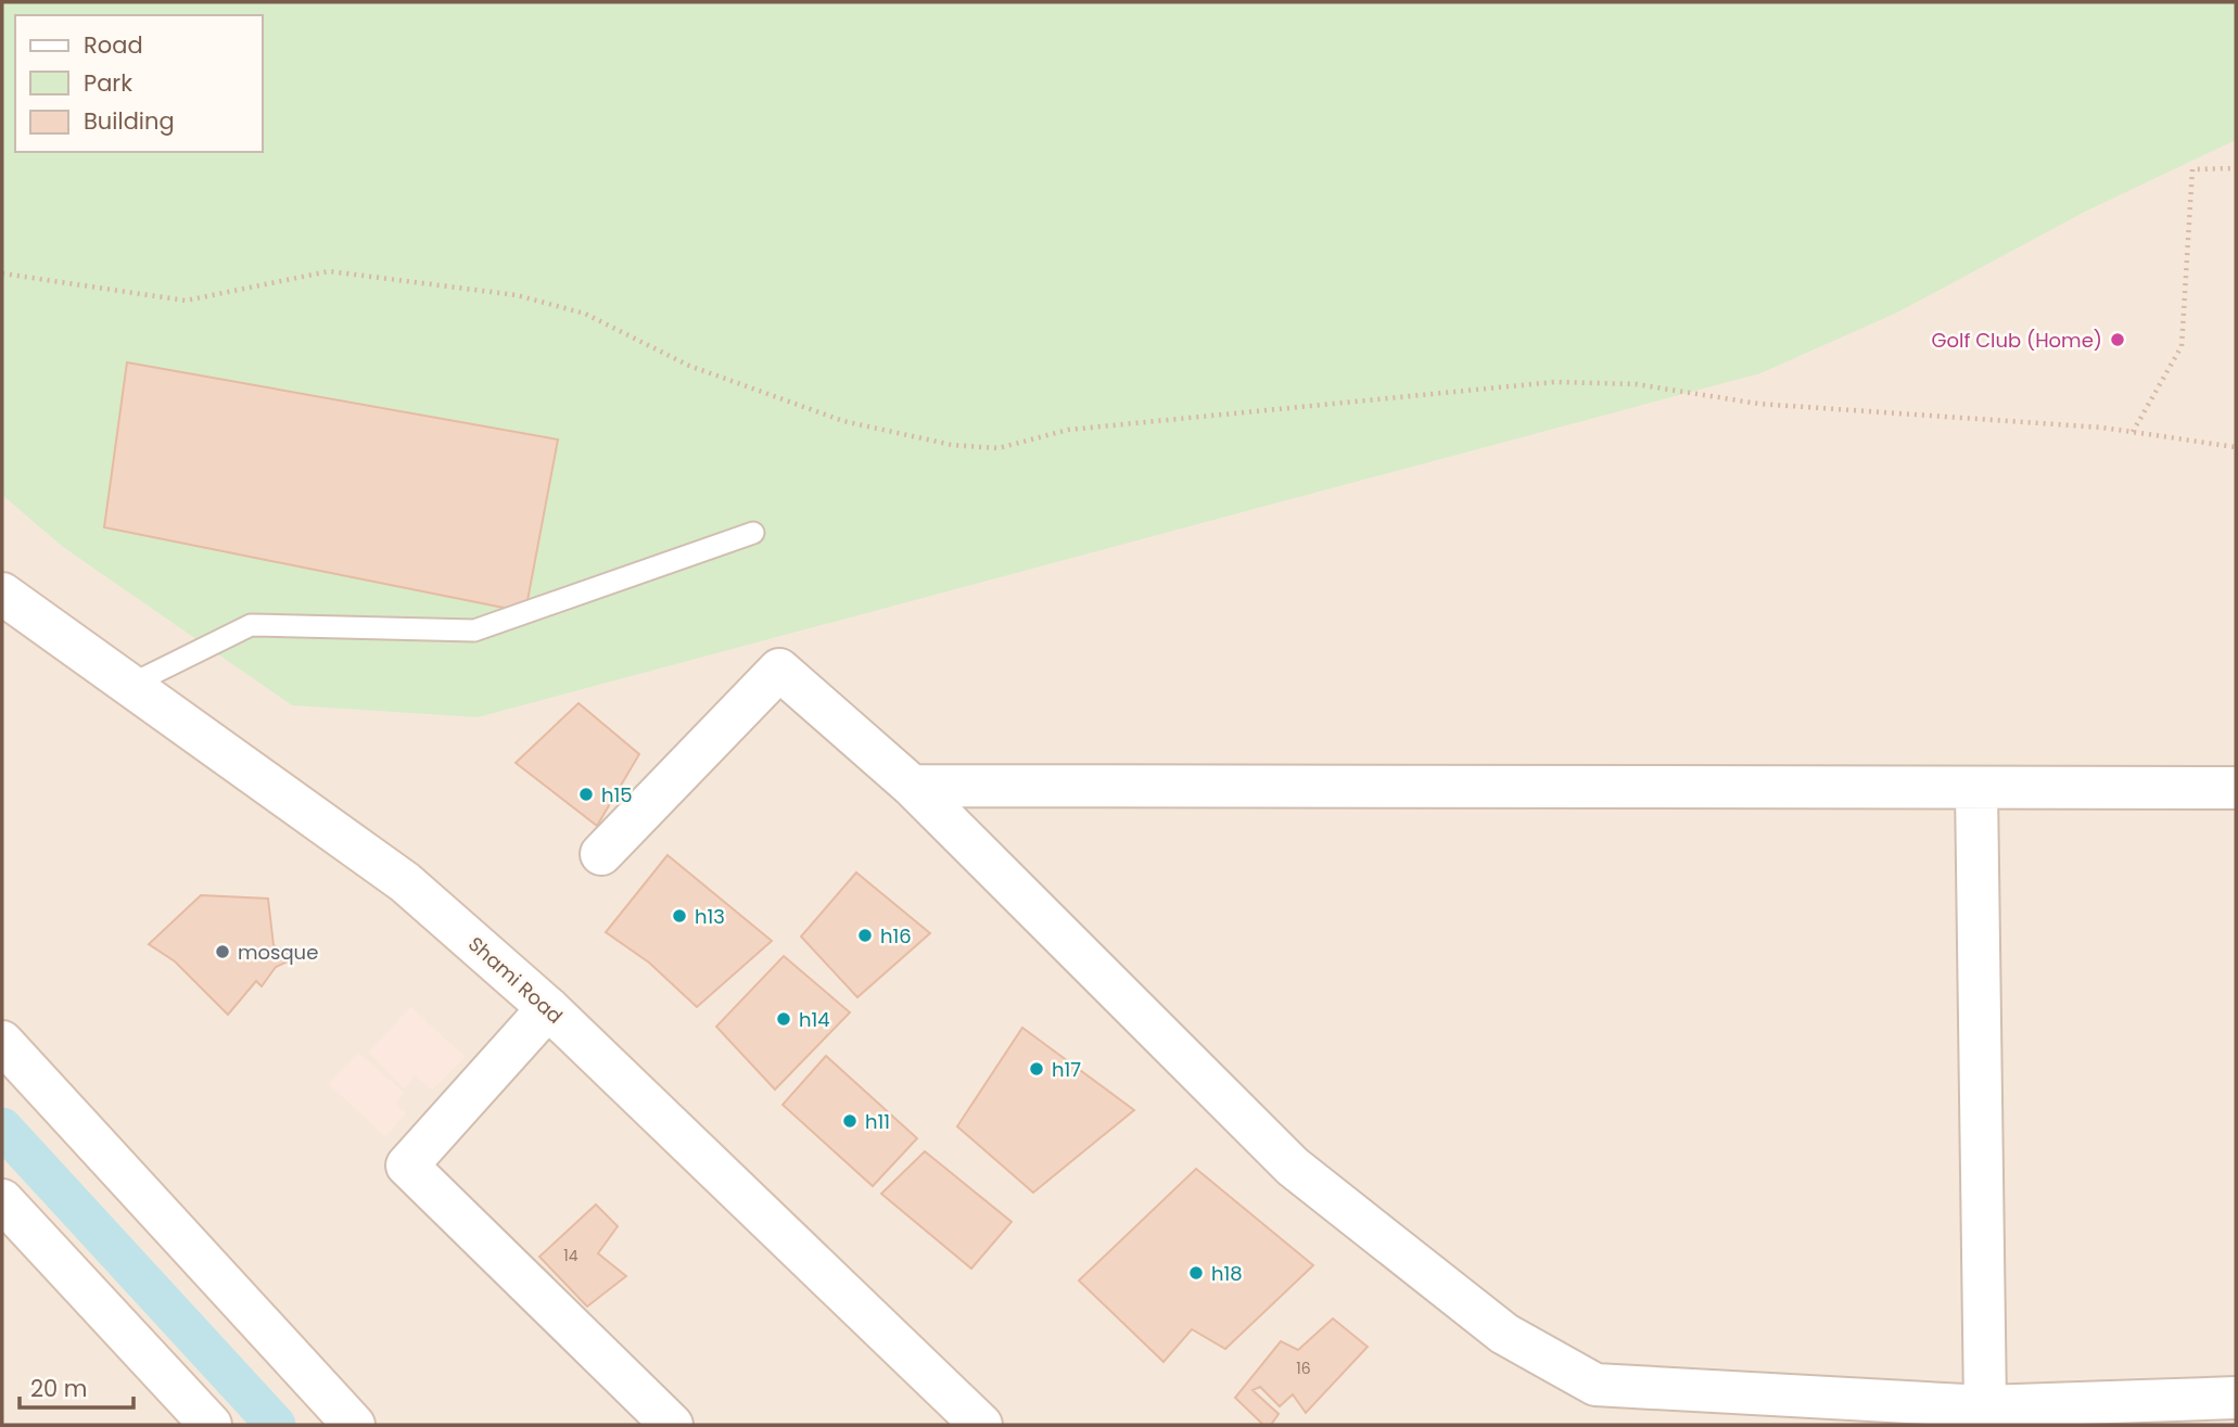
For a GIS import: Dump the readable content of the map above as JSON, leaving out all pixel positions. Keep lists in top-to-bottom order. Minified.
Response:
{"streets":{"street":["Shami Road"]},"places":["Golf Club (Home)","h15","h13","h16","mosque","h14","h17","h11","h18"],"house_numbers":["14","16"],"legend":["Road","Park","Building"],"scale_bar":"20 m"}
